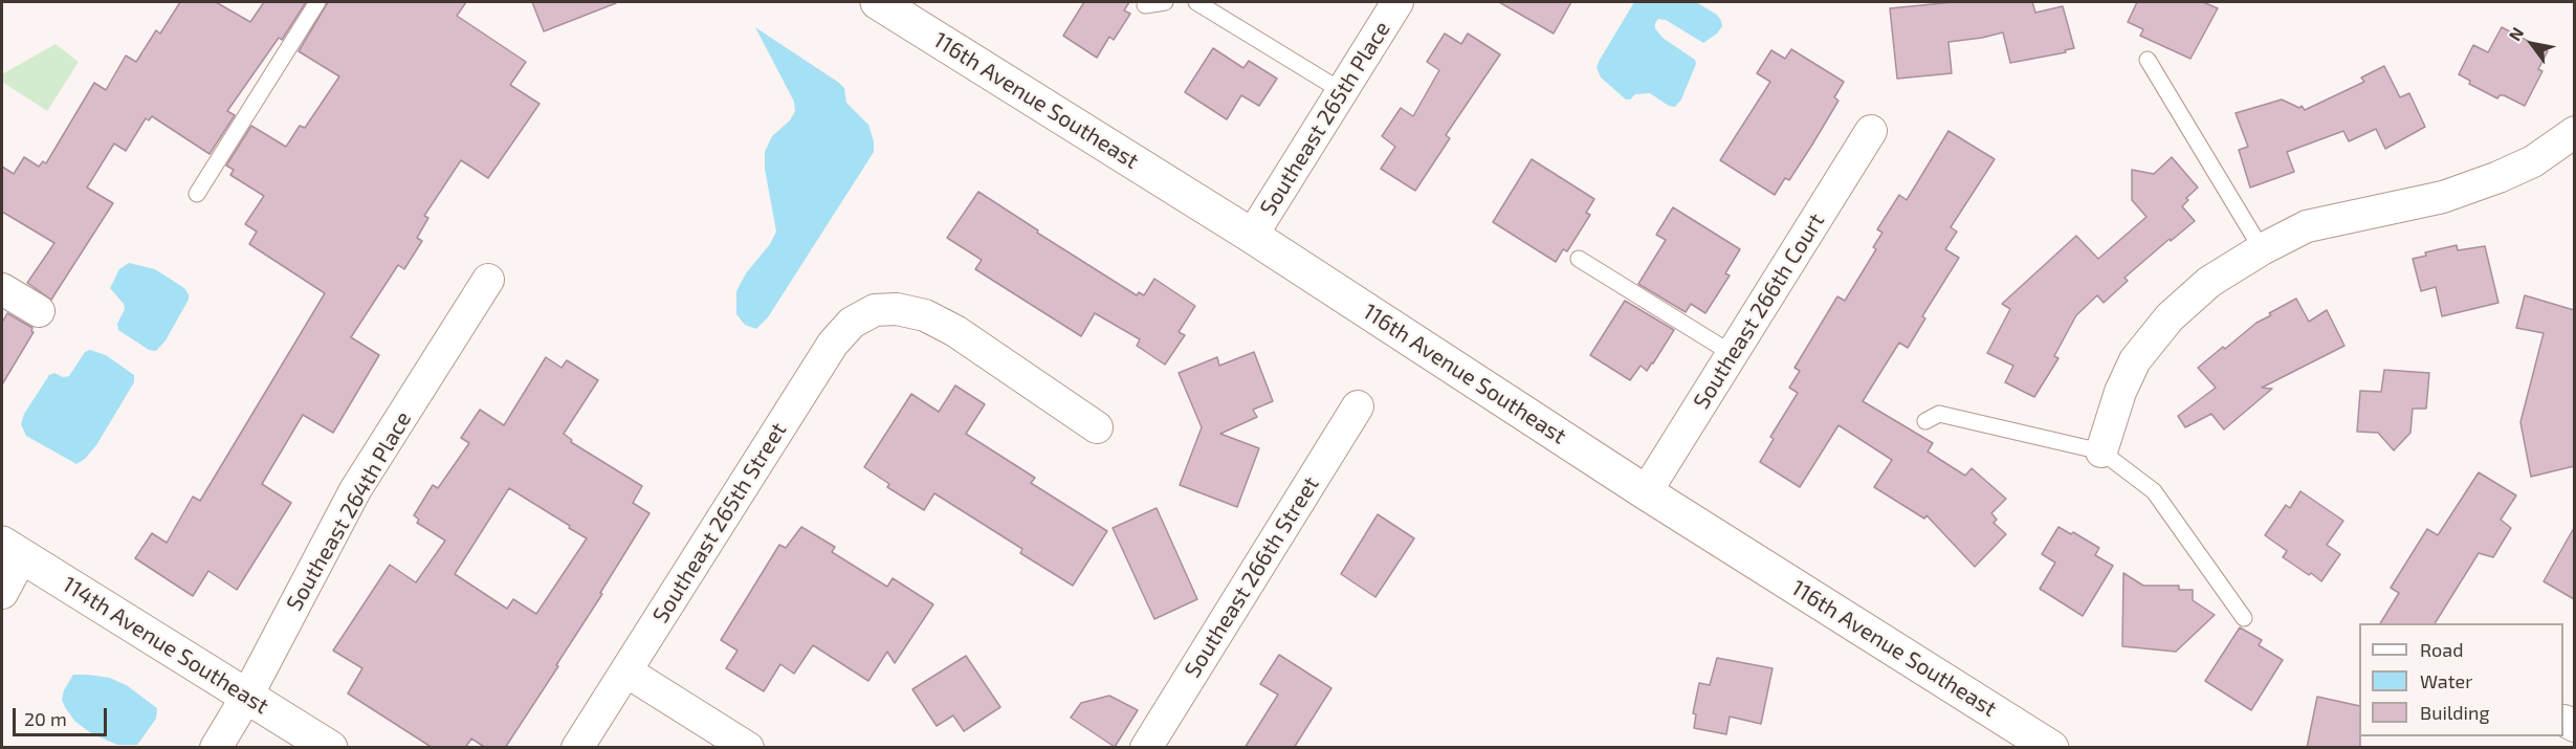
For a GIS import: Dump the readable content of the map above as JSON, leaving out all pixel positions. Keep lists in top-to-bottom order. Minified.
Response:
{"streets":{"main road":["116th Avenue Southeast","114th Avenue Southeast"],"street":["Southeast 265th Place","Southeast 266th Court","Southeast 264th Place","Southeast 265th Street","Southeast 266th Street"]},"crossings":[["116th Avenue Southeast","Southeast 265th Place"],["116th Avenue Southeast","Southeast 266th Court"],["Southeast 264th Place","114th Avenue Southeast"]],"legend":["Road","Water","Building"],"scale_bar":"20 m","north":"top left"}
